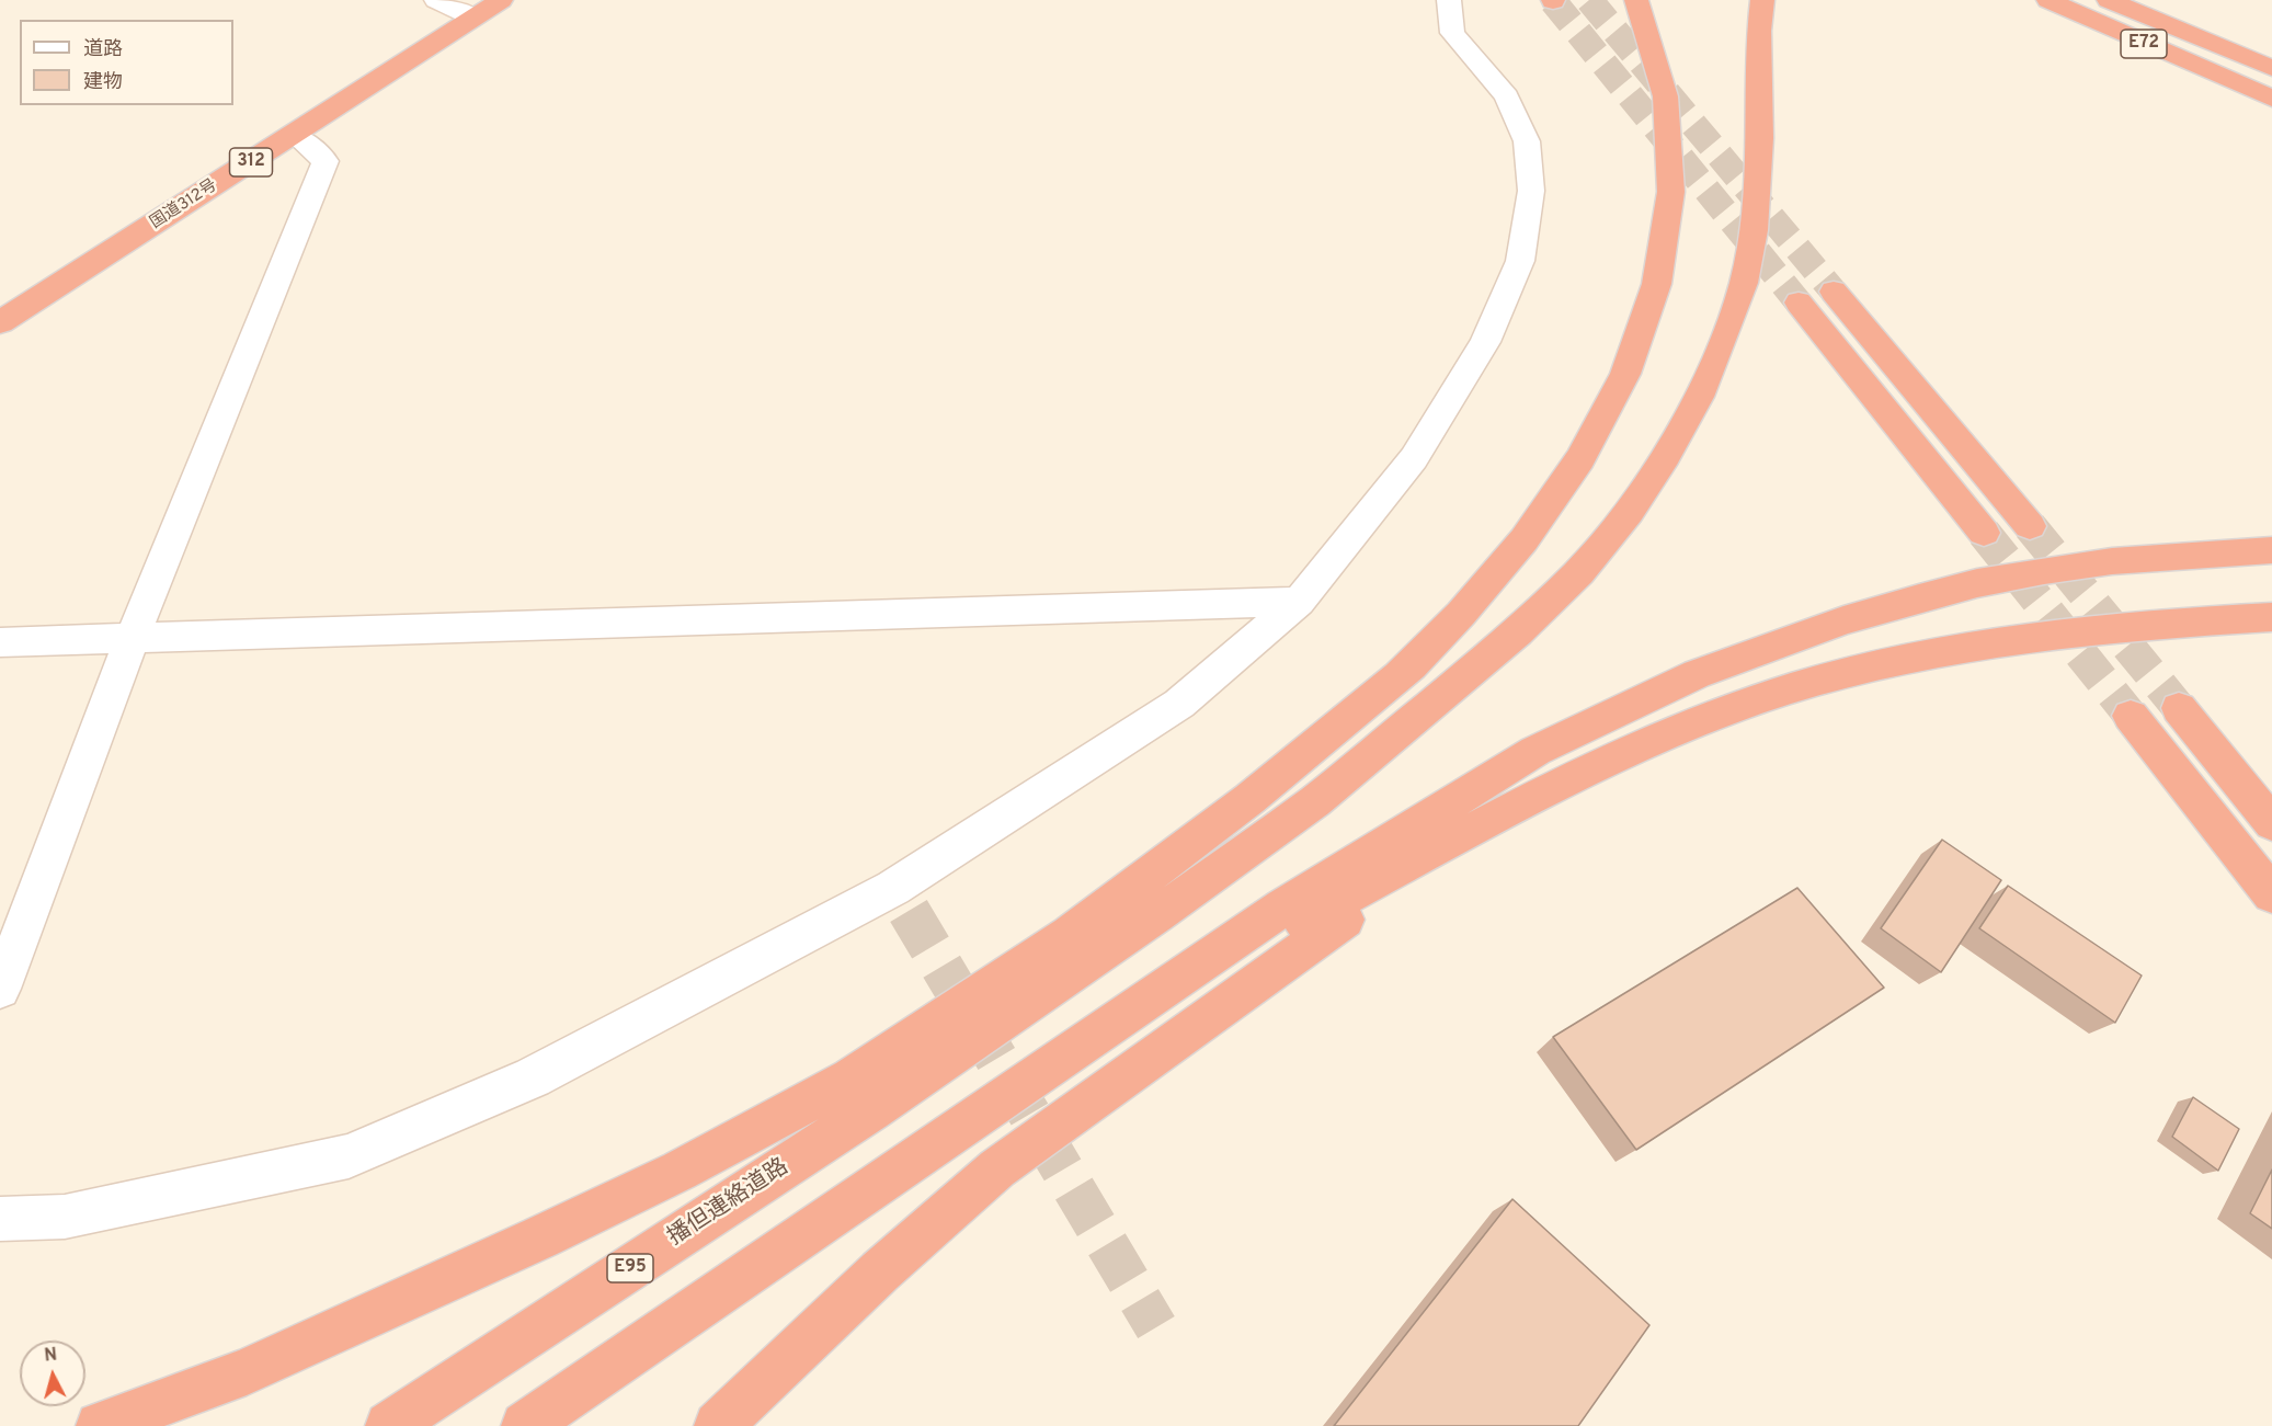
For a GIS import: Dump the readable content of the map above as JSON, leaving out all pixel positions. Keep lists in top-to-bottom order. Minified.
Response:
{"streets":{"highway":["E72","312","国道312号","播但連絡道路","E95"]},"legend":["道路","建物"],"north":"top"}
